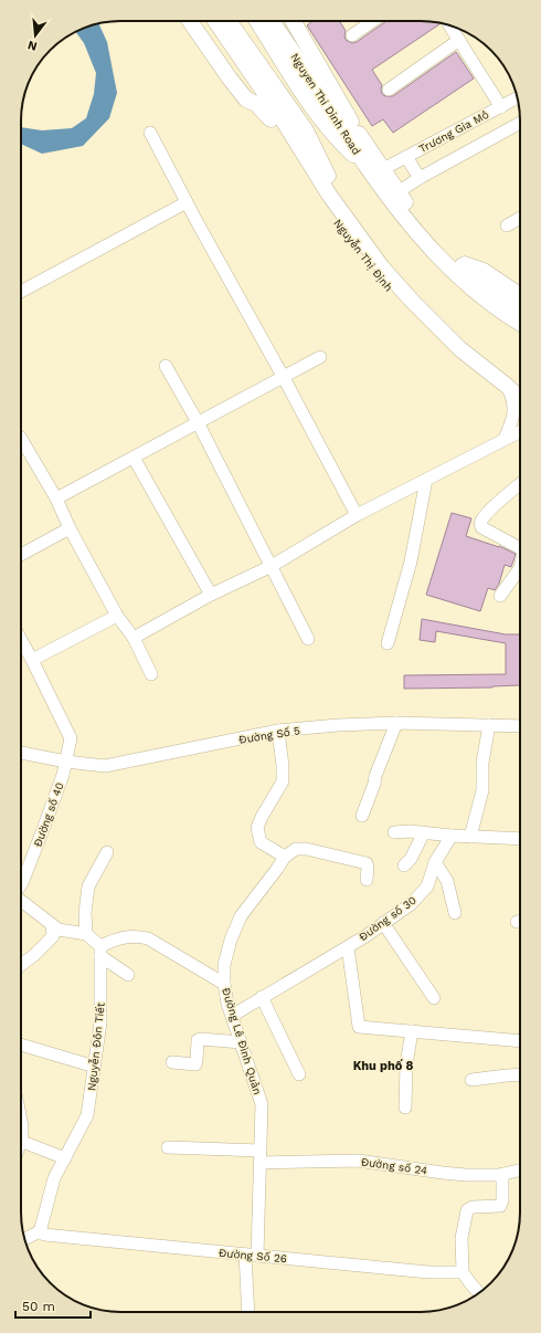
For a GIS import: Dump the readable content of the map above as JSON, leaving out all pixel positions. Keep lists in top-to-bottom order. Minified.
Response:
{"streets":{"main road":["Nguyen Thi Dinh Road","Nguyễn Thị Định"],"street":["Trương Gia Mô","Đường Số 5","Đường số 40","Đường số 30","Đường Lê Đình Quản","Nguyễn Đôn Tiết","Đường số 24","Đường Số 26"]},"crossings":[["Nguyen Thi Dinh Road","Trương Gia Mô"],["Đường Số 5","Đường số 40"],["Đường số 30","Đường Lê Đình Quản"],["Đường Lê Đình Quản","Đường số 24"],["Đường Lê Đình Quản","Đường Số 26"],["Nguyễn Đôn Tiết","Đường Số 26"]],"districts":["Khu phố 8"],"scale_bar":"50 m","north":"bottom"}
